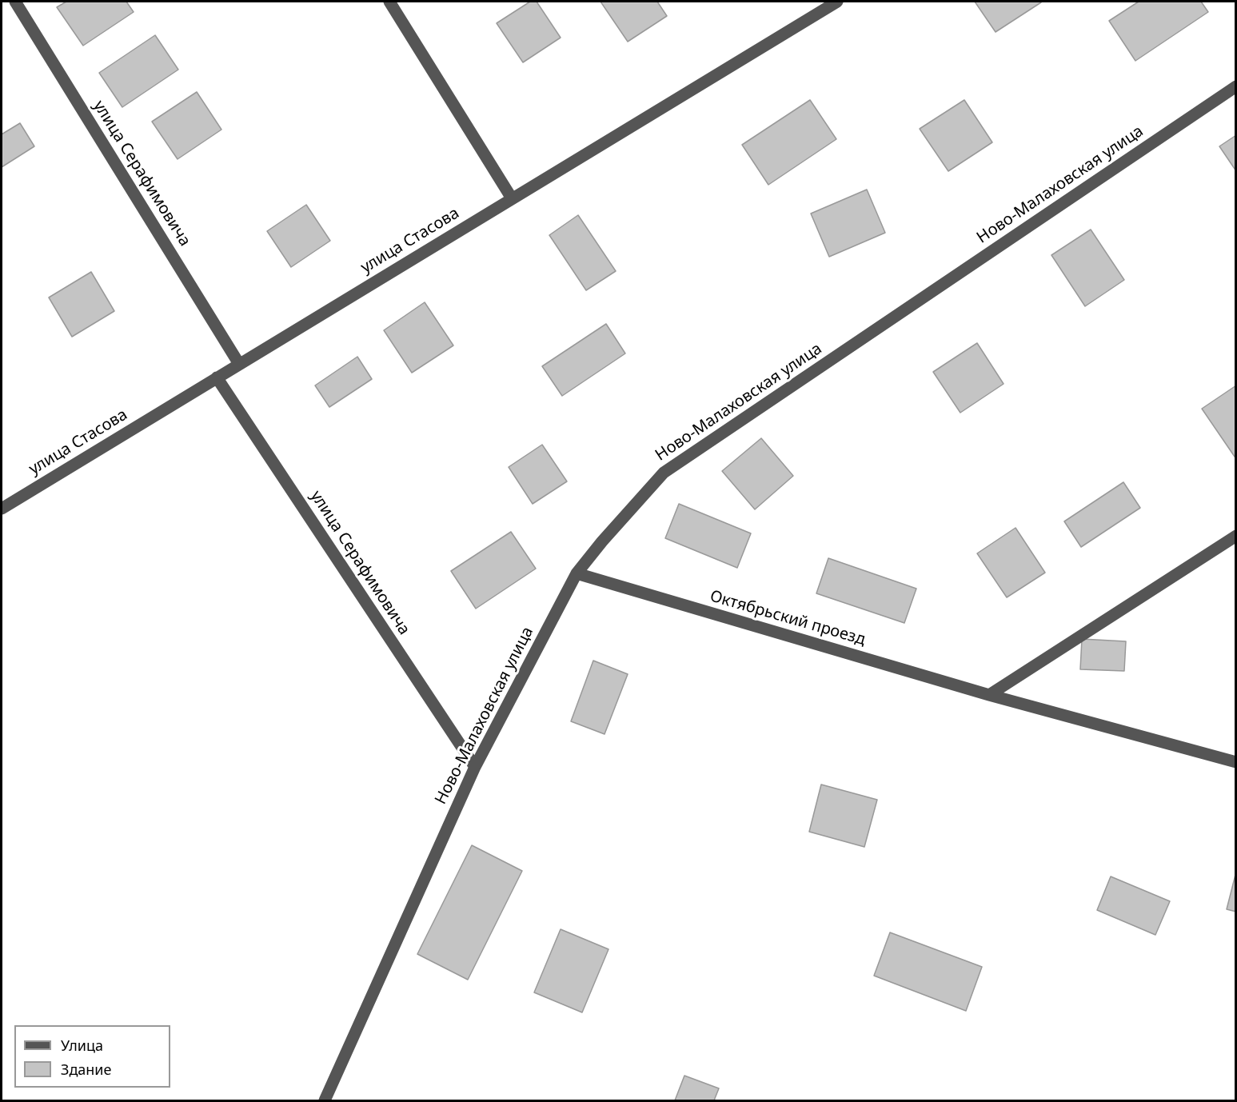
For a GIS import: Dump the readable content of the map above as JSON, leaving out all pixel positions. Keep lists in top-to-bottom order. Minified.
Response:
{"streets":{"street":["улица Серафимовича","Ново-Малаховская улица","улица Стасова","Октябрьский проезд"]},"crossings":[["улица Серафимовича","Ново-Малаховская улица"],["улица Серафимовича","улица Стасова"],["Ново-Малаховская улица","Октябрьский проезд"]],"legend":["Улица","Здание"]}
